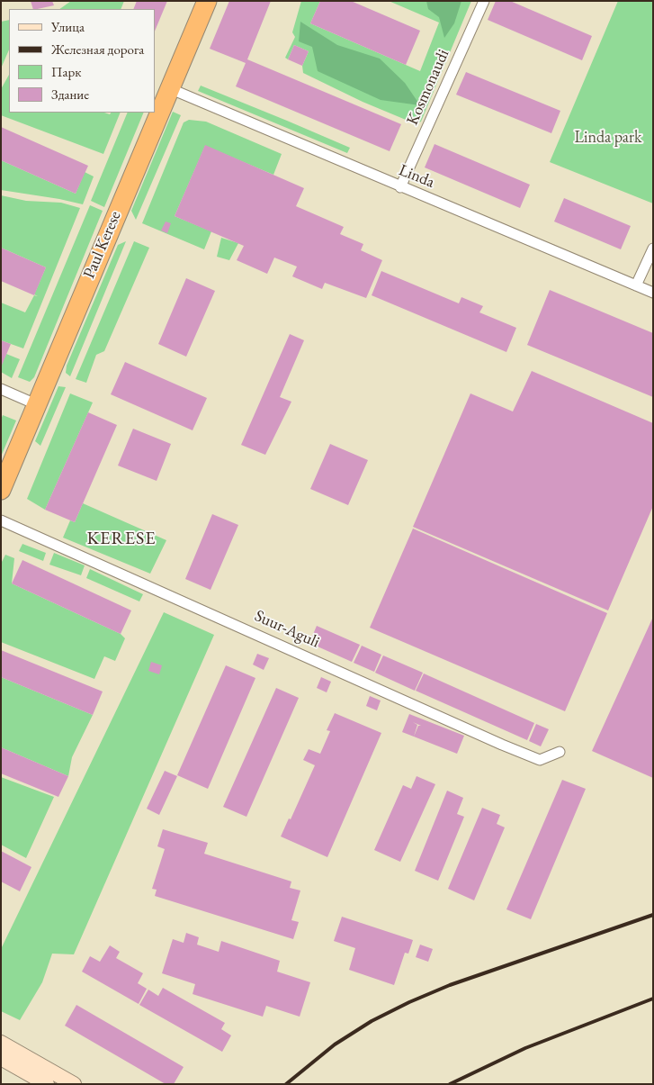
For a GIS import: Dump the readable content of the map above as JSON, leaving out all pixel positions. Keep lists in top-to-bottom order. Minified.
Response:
{"streets":{"highway":["Paul Kerese"],"street":["Kosmonaudi","Linda","Suur-Aguli"]},"crossings":[["Kosmonaudi","Linda"],["Linda","Paul Kerese"]],"districts":["KERESE"],"parks":["Linda park"],"legend":["Улица","Железная дорога","Парк","Здание"]}
